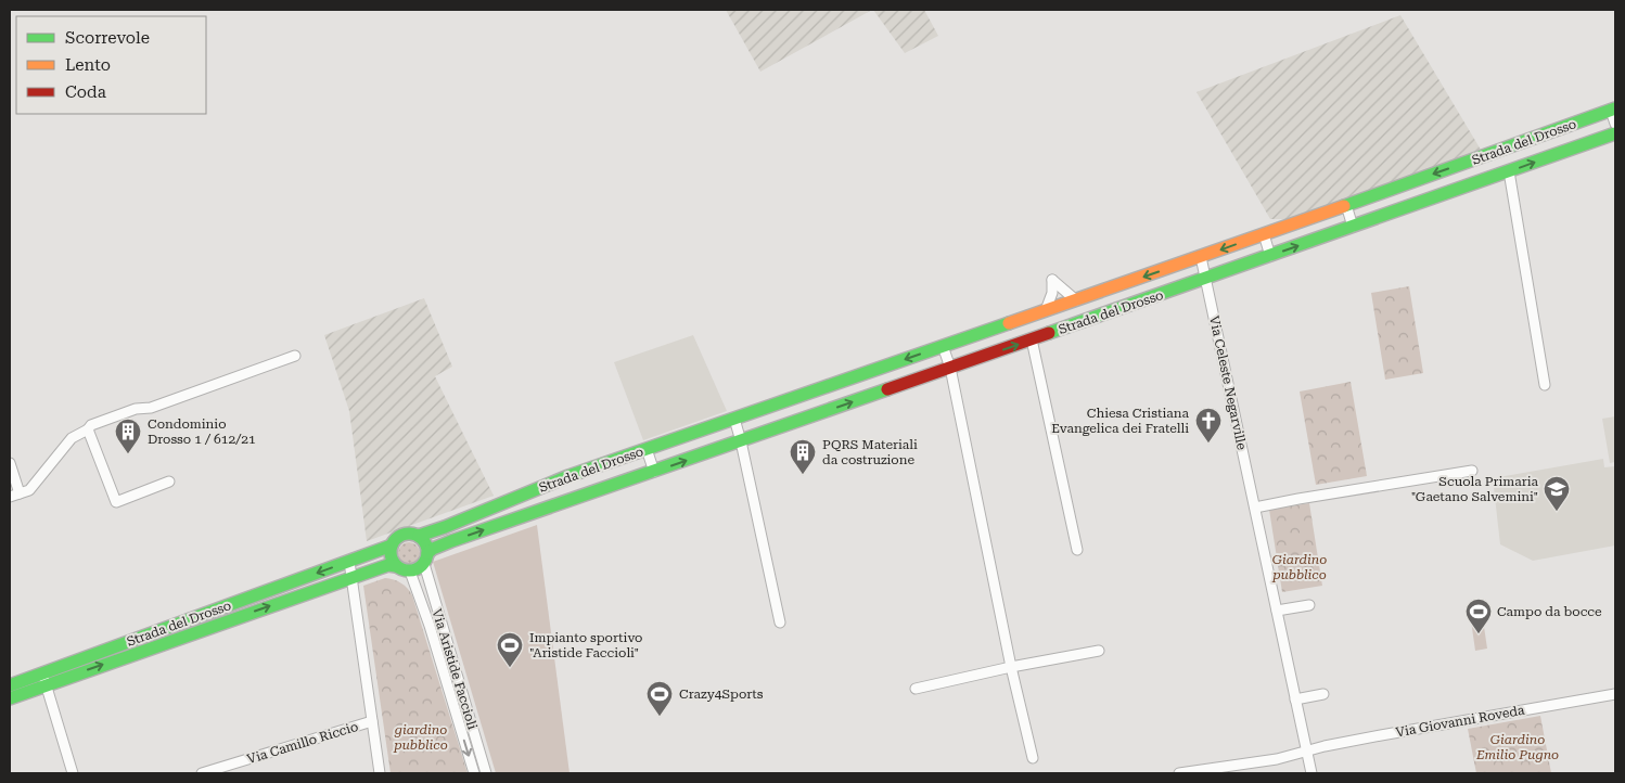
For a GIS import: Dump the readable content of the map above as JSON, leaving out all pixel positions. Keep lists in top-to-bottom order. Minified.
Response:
{"streets":{"street":["Strada del Drosso","Via Celeste Negarville","Via Aristide Faccioli","Via Giovanni Roveda","Via Camillo Riccio"]},"crossings":[["Strada del Drosso","Via Celeste Negarville"],["Strada del Drosso","Via Aristide Faccioli"],["Via Celeste Negarville","Via Giovanni Roveda"]],"parks":["Giardino pubblico","giardino pubblico","Giardino Emilio Pugno"],"places":{"church":["Chiesa Cristiana Evangelica dei Fratelli"],"building":["Condominio Drosso 1 / 612/21","PQRS Materiali da costruzione"],"school or university":["Scuola Primaria \"Gaetano Salvemini\""],"sports":["Campo da bocce","Impianto sportivo \"Aristide Faccioli\"","Crazy4Sports"]},"legend":["Scorrevole","Lento","Coda"]}
